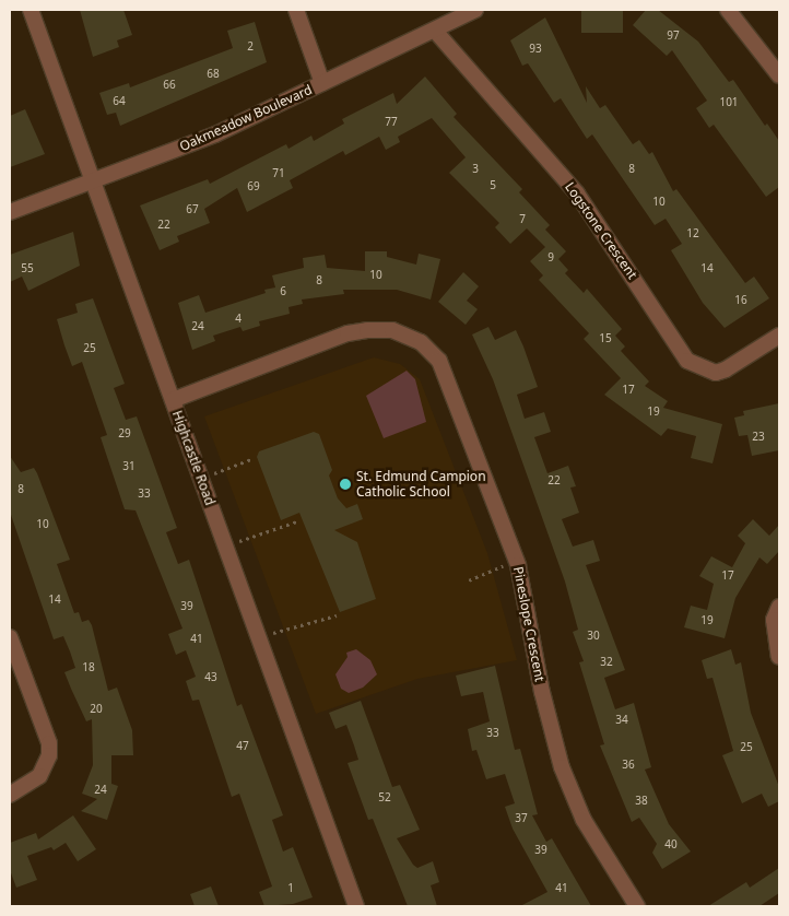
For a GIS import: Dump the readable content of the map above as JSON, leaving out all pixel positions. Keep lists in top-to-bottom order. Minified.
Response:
{"streets":{"street":["Oakmeadow Boulevard","Logstone Crescent","Highcastle Road","Pineslope Crescent"]},"crossings":[["Oakmeadow Boulevard","Logstone Crescent"],["Oakmeadow Boulevard","Highcastle Road"],["Highcastle Road","Pineslope Crescent"]],"places":["St. Edmund Campion Catholic School"],"house_numbers":["97","2","93","68","66","64","101","77","3","8","71","5","69","10","67","7","22","12","9","55","14","10","8","6","16","4","24","15","25","17","19","29","23","31","22","8","33","10","17","14","39","19","30","41","32","18","43","20","34","33","47","25","36","24","52","38","37","40","39","1","41"]}
